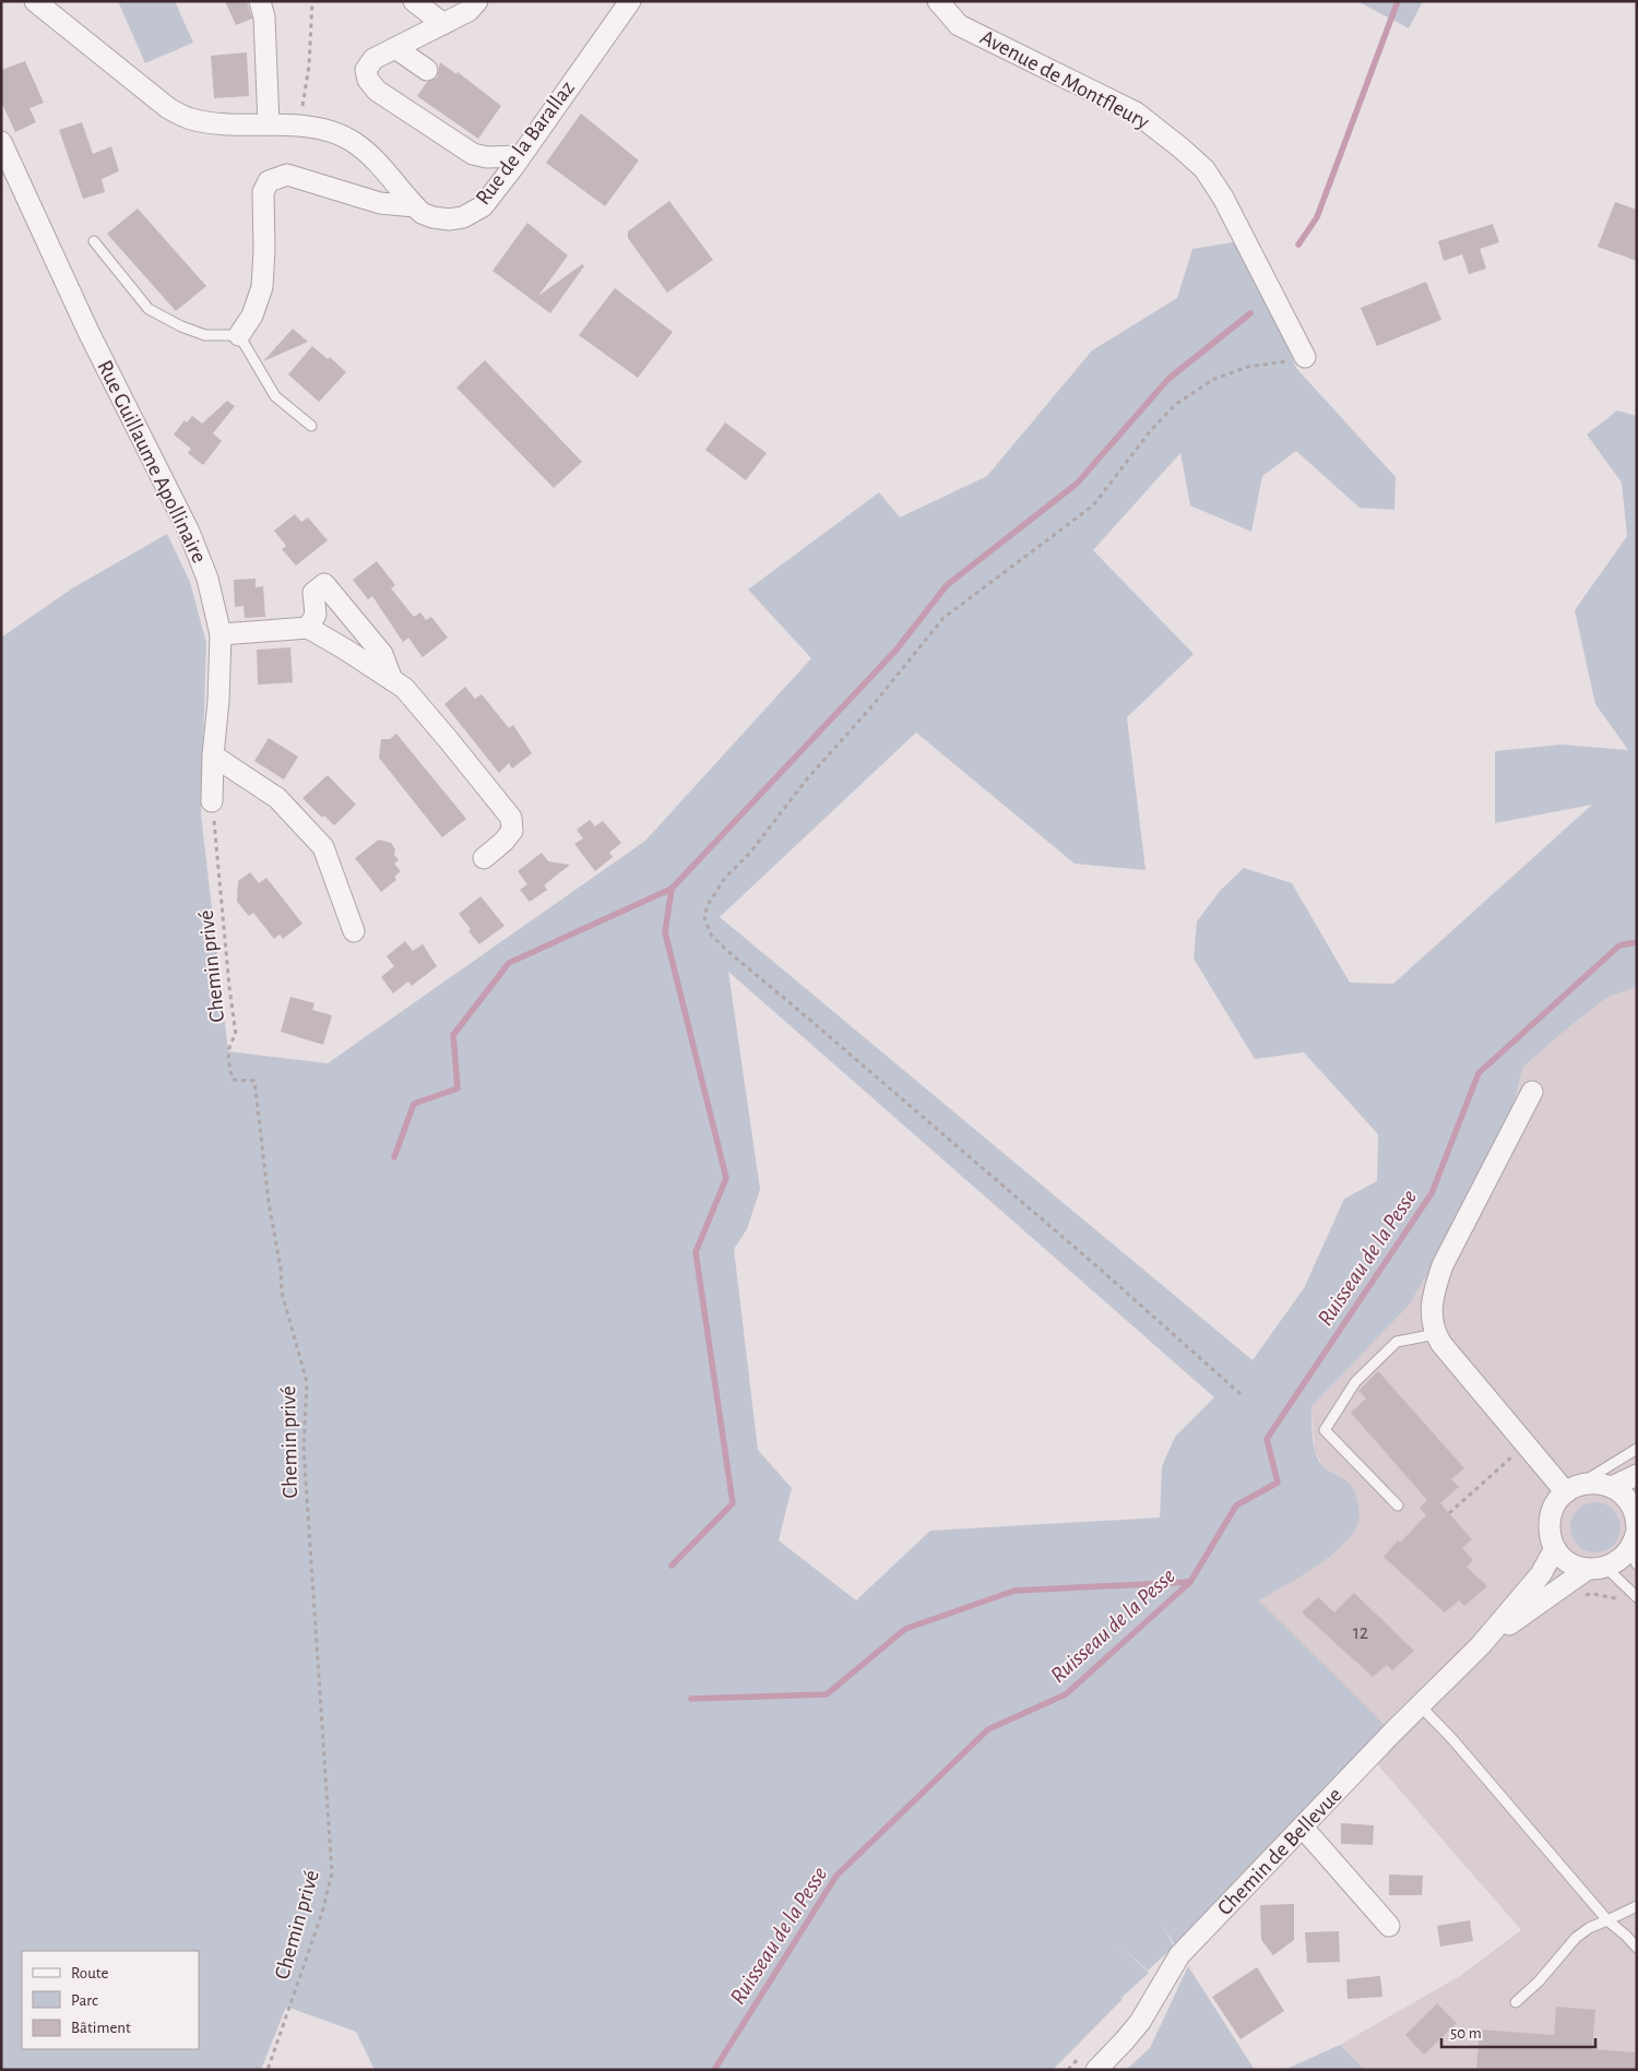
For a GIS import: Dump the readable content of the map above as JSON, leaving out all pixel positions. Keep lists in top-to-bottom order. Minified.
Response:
{"streets":{"street":["Avenue de Montfleury","Rue de la Barallaz","Rue Guillaume Apollinaire","Chemin de Bellevue"],"path":["Chemin privé"]},"crossings":[["Rue Guillaume Apollinaire","Chemin privé"]],"water":["Ruisseau de la Pesse"],"house_numbers":["12"],"legend":["Route","Parc","Bâtiment"],"scale_bar":"50 m"}
